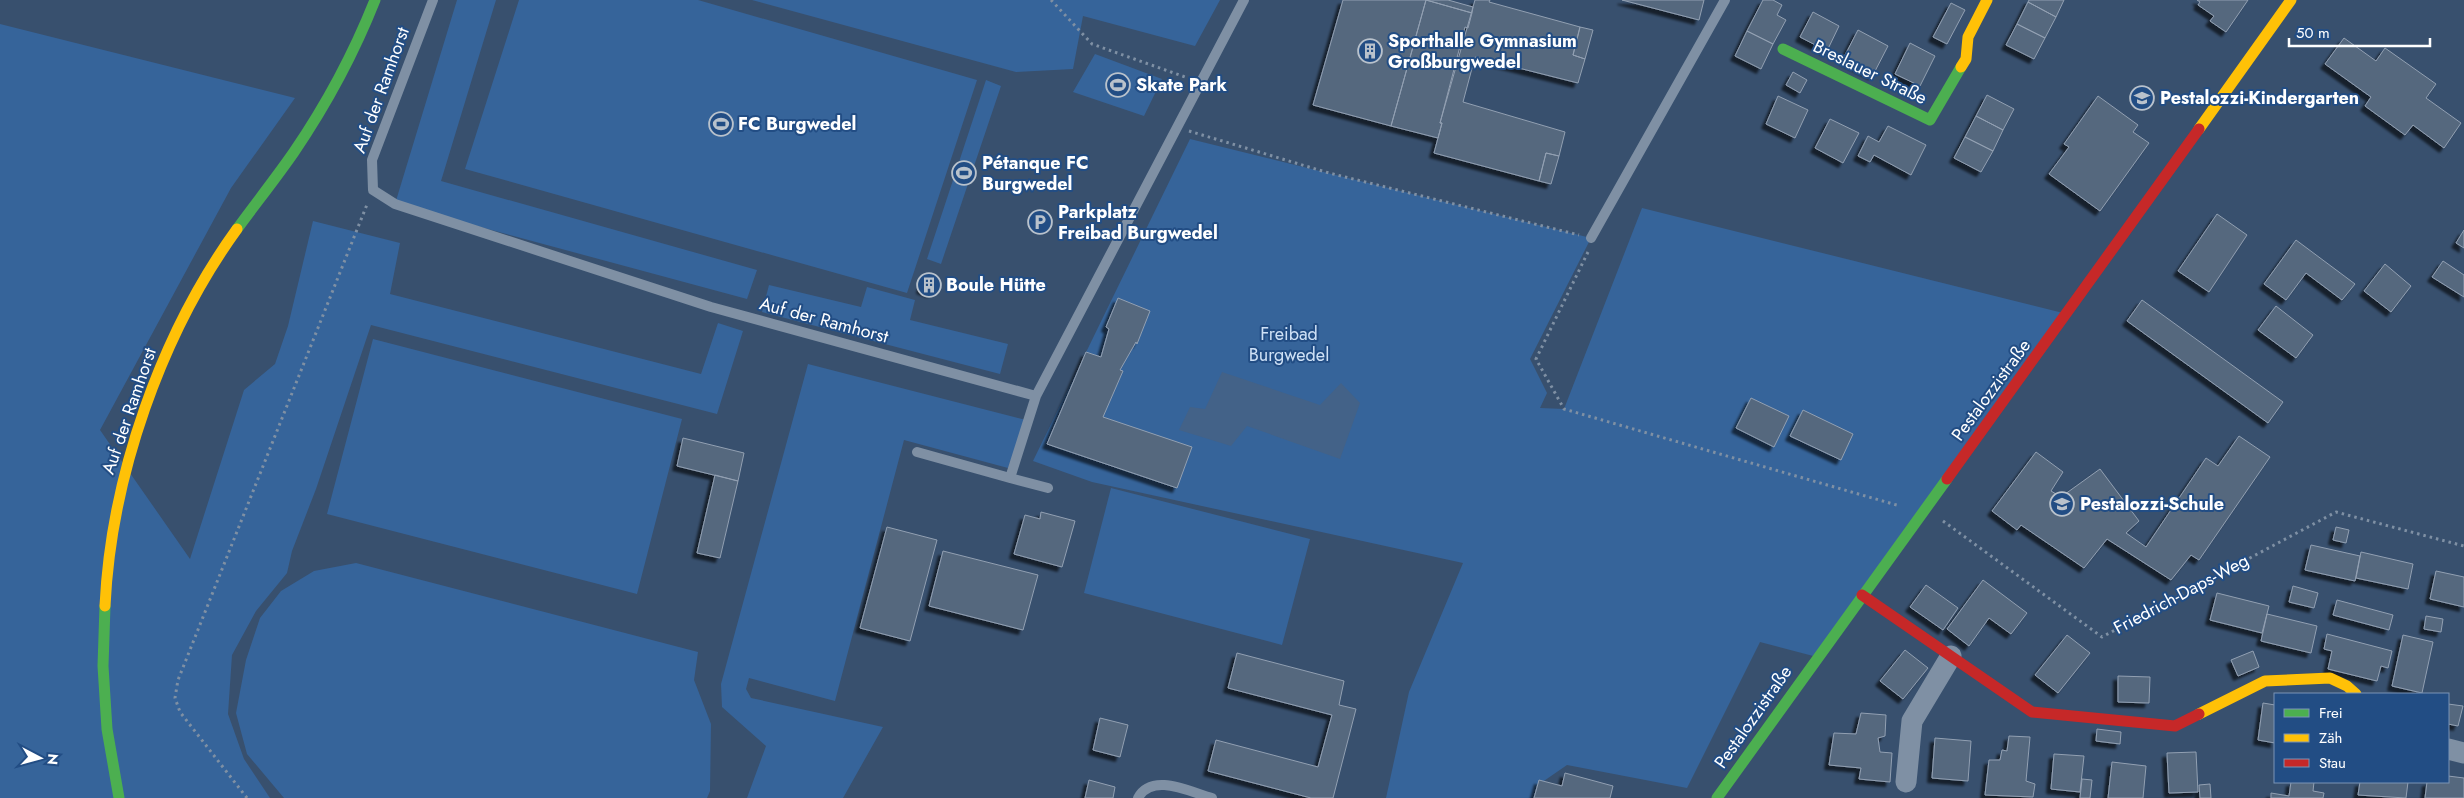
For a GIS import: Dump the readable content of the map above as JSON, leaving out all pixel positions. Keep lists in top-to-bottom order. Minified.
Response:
{"streets":{"street":["Breslauer Straße","Auf der Ramhorst","Pestalozzistraße"],"path":["Friedrich-Daps-Weg"]},"crossings":[["Pestalozzistraße","Friedrich-Daps-Weg"]],"parks":["Freibad Burgwedel"],"places":{"building":["Sporthalle Gymnasium Großburgwedel","Boule Hütte"],"sports":["Skate Park","FC Burgwedel","Pétanque FC Burgwedel"],"school or university":["Pestalozzi-Kindergarten","Pestalozzi-Schule"],"parking":["Parkplatz Freibad Burgwedel"]},"legend":["Frei","Zäh","Stau"],"scale_bar":"50 m","north":"right"}
